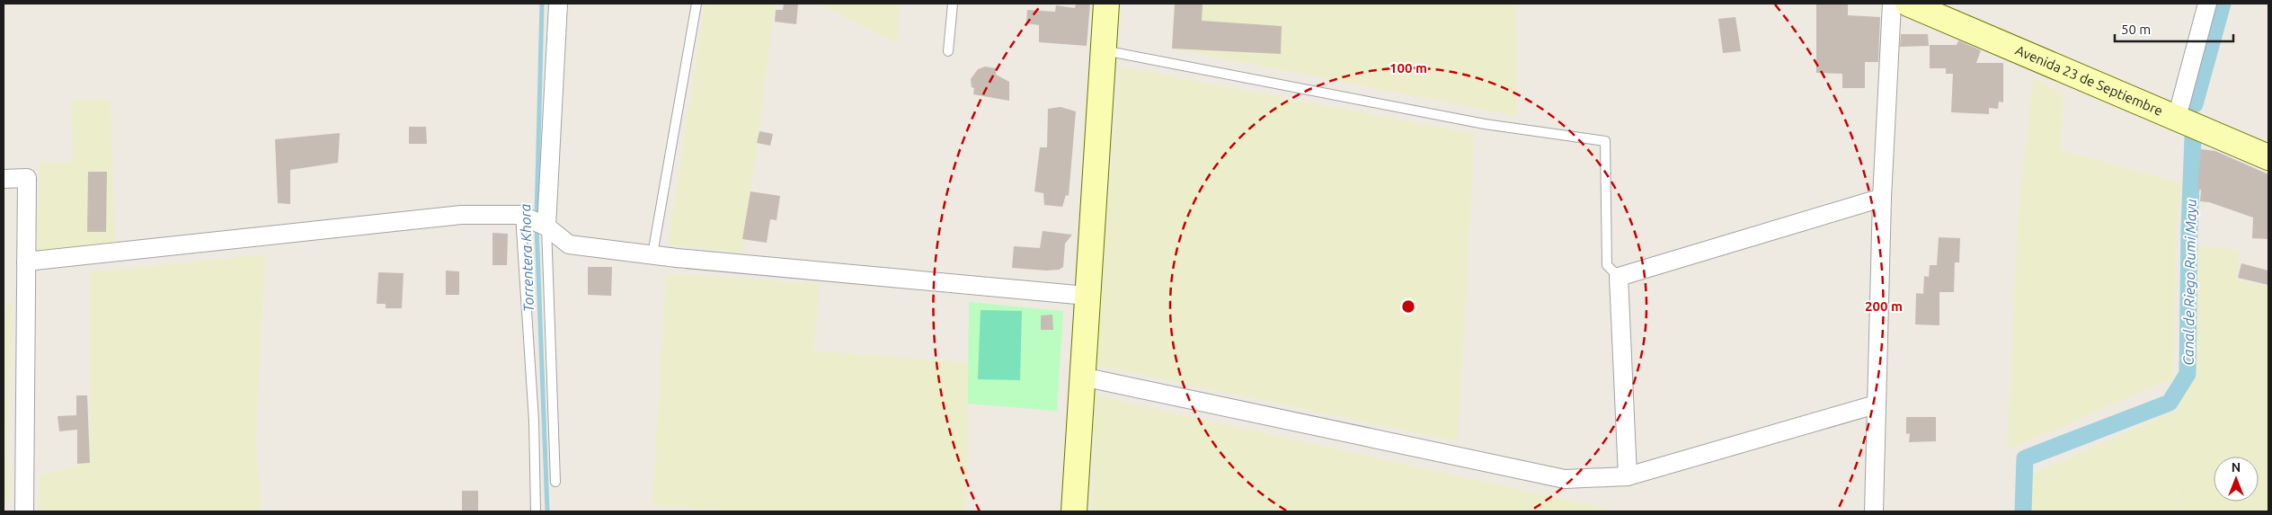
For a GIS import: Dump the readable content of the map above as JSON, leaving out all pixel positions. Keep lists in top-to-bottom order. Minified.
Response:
{"streets":{"street":["Avenida 23 de Septiembre"]},"water":["Torrentera Khora","Canal de Riego Rumi Mayu"],"scale_bar":"50 m","north":"top","rings":["100 m","200 m"]}
